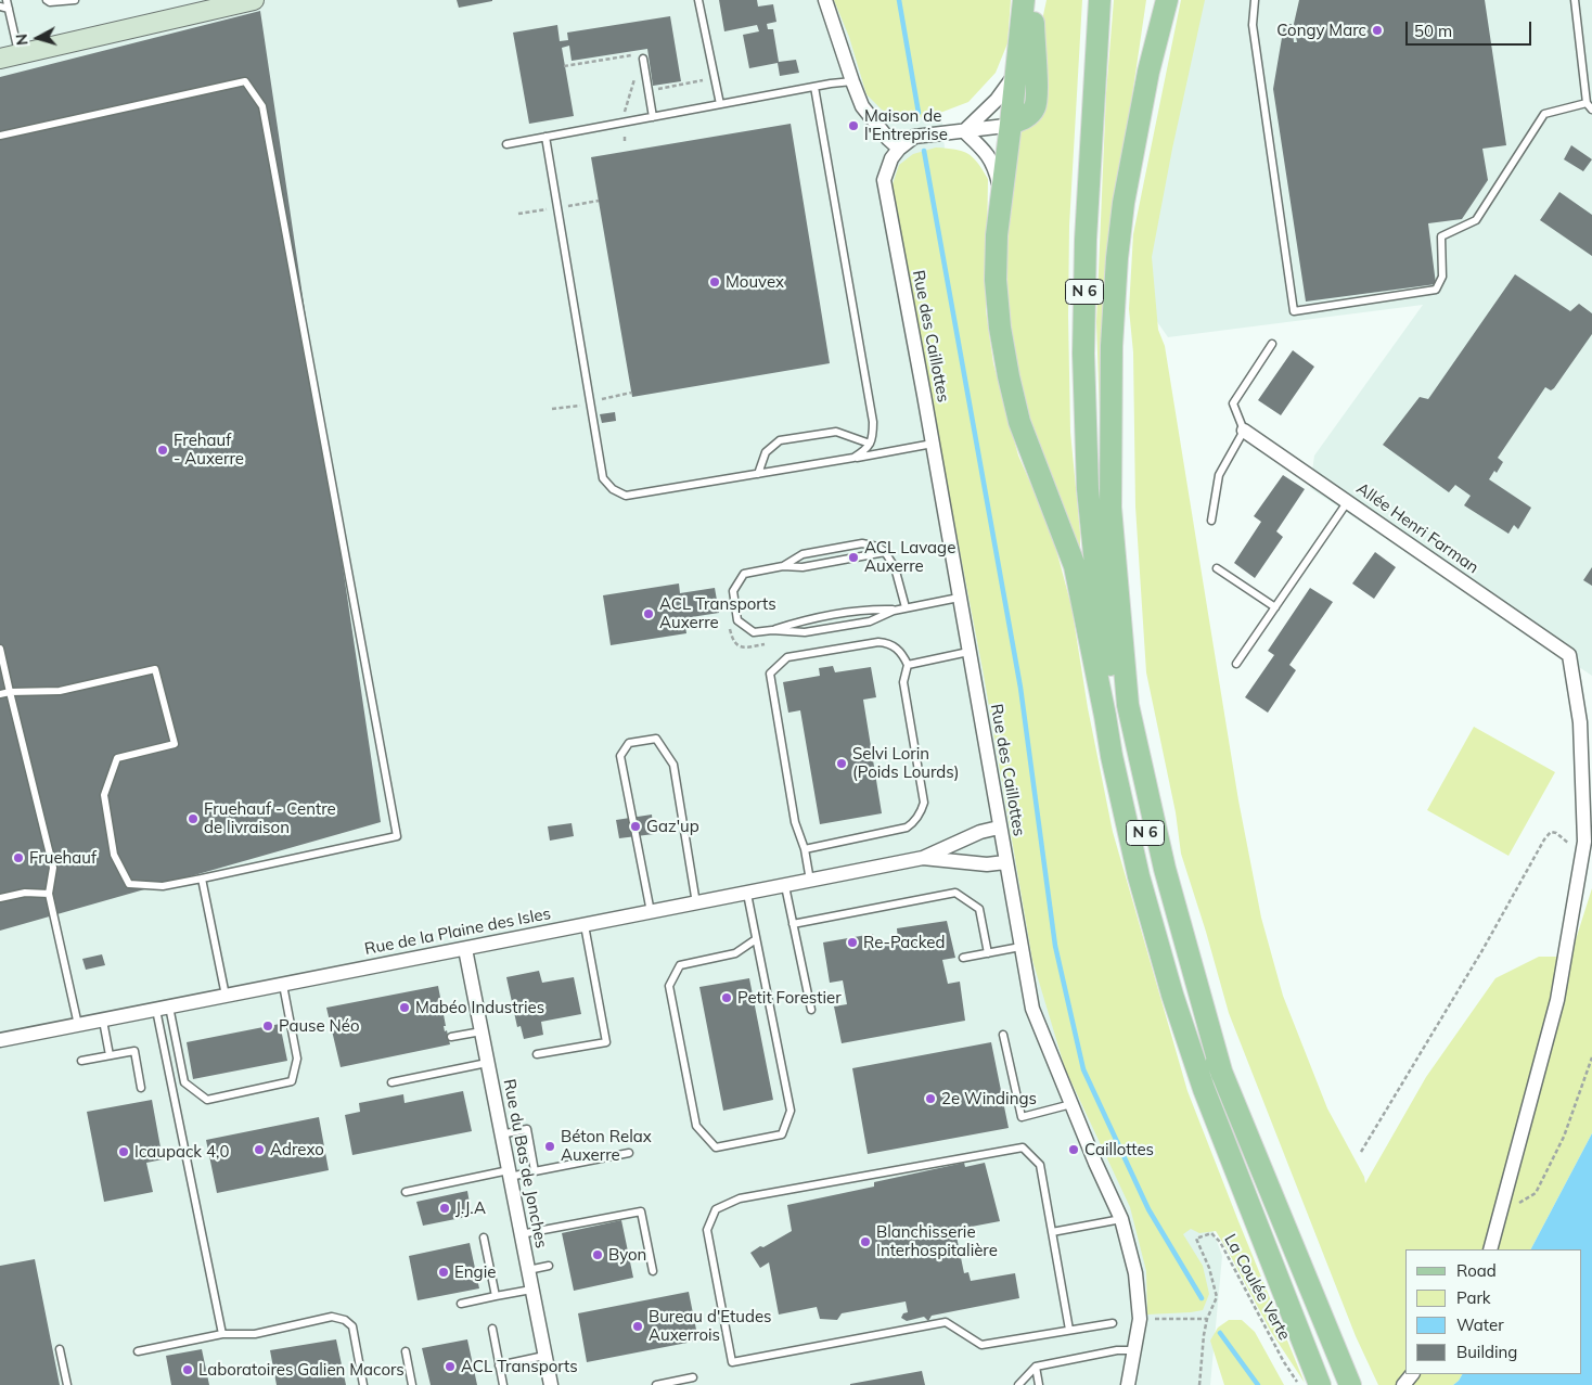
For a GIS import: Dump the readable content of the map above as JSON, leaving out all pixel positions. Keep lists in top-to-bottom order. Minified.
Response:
{"streets":{"main road":["N 6"],"street":["Rue des Caillottes","Allée Henri Farman","Rue de la Plaine des Isles","Rue du Bas de Jonches"],"path":["La Coulée Verte"]},"crossings":[["Rue des Caillottes","Rue de la Plaine des Isles"],["Rue de la Plaine des Isles","Rue du Bas de Jonches"]],"places":["Congy Marc","Maison de l'Entreprise","Mouvex","Frehauf - Auxerre","ACL Lavage Auxerre","ACL Transports Auxerre","Selvi Lorin (Poids Lourds)","Fruehauf - Centre de livraison","Gaz'up","Fruehauf","Re-Packed","Petit Forestier","Mabéo Industries","Pause Néo","2e Windings","Béton Relax Auxerre","Adrexo","Caillottes","Icaupack 4,0","J.J.A","Blanchisserie Interhospitalière","Byon","Engie","Bureau d'Etudes Auxerrois","ACL Transports","Laboratoires Galien Macors"],"legend":["Road","Park","Water","Building"],"scale_bar":"50 m","north":"left"}
